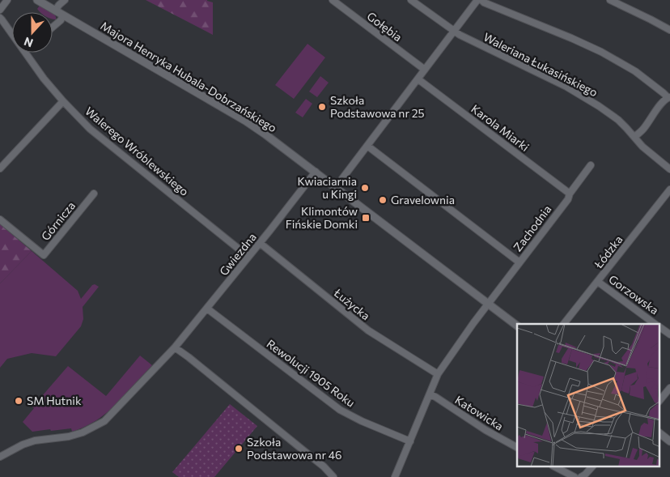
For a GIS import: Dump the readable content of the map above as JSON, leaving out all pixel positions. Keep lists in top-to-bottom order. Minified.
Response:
{"streets":{"street":["Gołębia","Waleriana Łukasińskiego","Majora Henryka Hubala-Dobrzańskiego","Karola Miarki","Walerego Wróblewskiego","Górnicza","Zachodnia","Łódzka","Gwiezdna","Gorzowska","Łużycka","Rewolucji 1905 Roku","Katowicka"]},"crossings":[["Majora Henryka Hubala-Dobrzańskiego","Zachodnia"],["Majora Henryka Hubala-Dobrzańskiego","Gwiezdna"],["Karola Miarki","Zachodnia"],["Walerego Wróblewskiego","Gwiezdna"],["Zachodnia","Łużycka"],["Zachodnia","Rewolucji 1905 Roku"],["Zachodnia","Katowicka"],["Łódzka","Gorzowska"],["Gwiezdna","Łużycka"],["Gwiezdna","Rewolucji 1905 Roku"]],"places":{"other":["Szkoła Podstawowa nr 25","Kwiaciarnia u Kingi","Gravelownia","SM Hutnik","Szkoła Podstawowa nr 46"],"transit":["Klimontów Fińskie Domki"]},"north":"bottom"}
